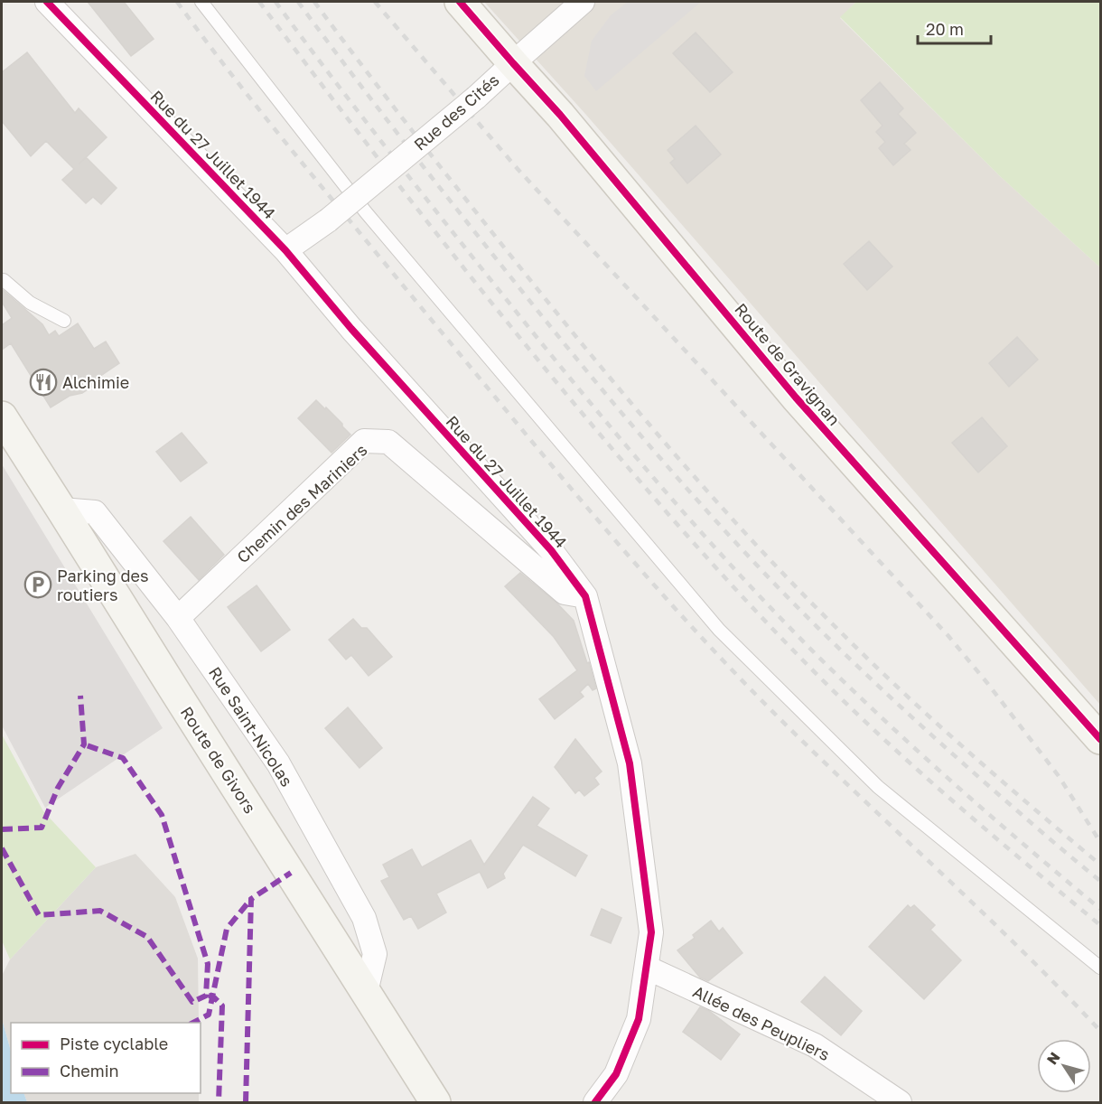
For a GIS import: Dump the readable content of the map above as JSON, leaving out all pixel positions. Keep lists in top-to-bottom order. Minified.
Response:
{"streets":{"street":["Rue des Cités","Rue du 27 Juillet 1944","Route de Gravignan","Chemin des Mariniers","Rue Saint-Nicolas","Route de Givors","Allée des Peupliers"]},"crossings":[["Rue des Cités","Rue du 27 Juillet 1944"],["Rue des Cités","Route de Gravignan"],["Rue du 27 Juillet 1944","Chemin des Mariniers"],["Rue du 27 Juillet 1944","Allée des Peupliers"],["Chemin des Mariniers","Rue Saint-Nicolas"],["Rue Saint-Nicolas","Route de Givors"]],"places":{"restaurant":["Alchimie"],"parking":["Parking des routiers"]},"legend":["Piste cyclable","Chemin"],"scale_bar":"20 m","north":"top left"}
